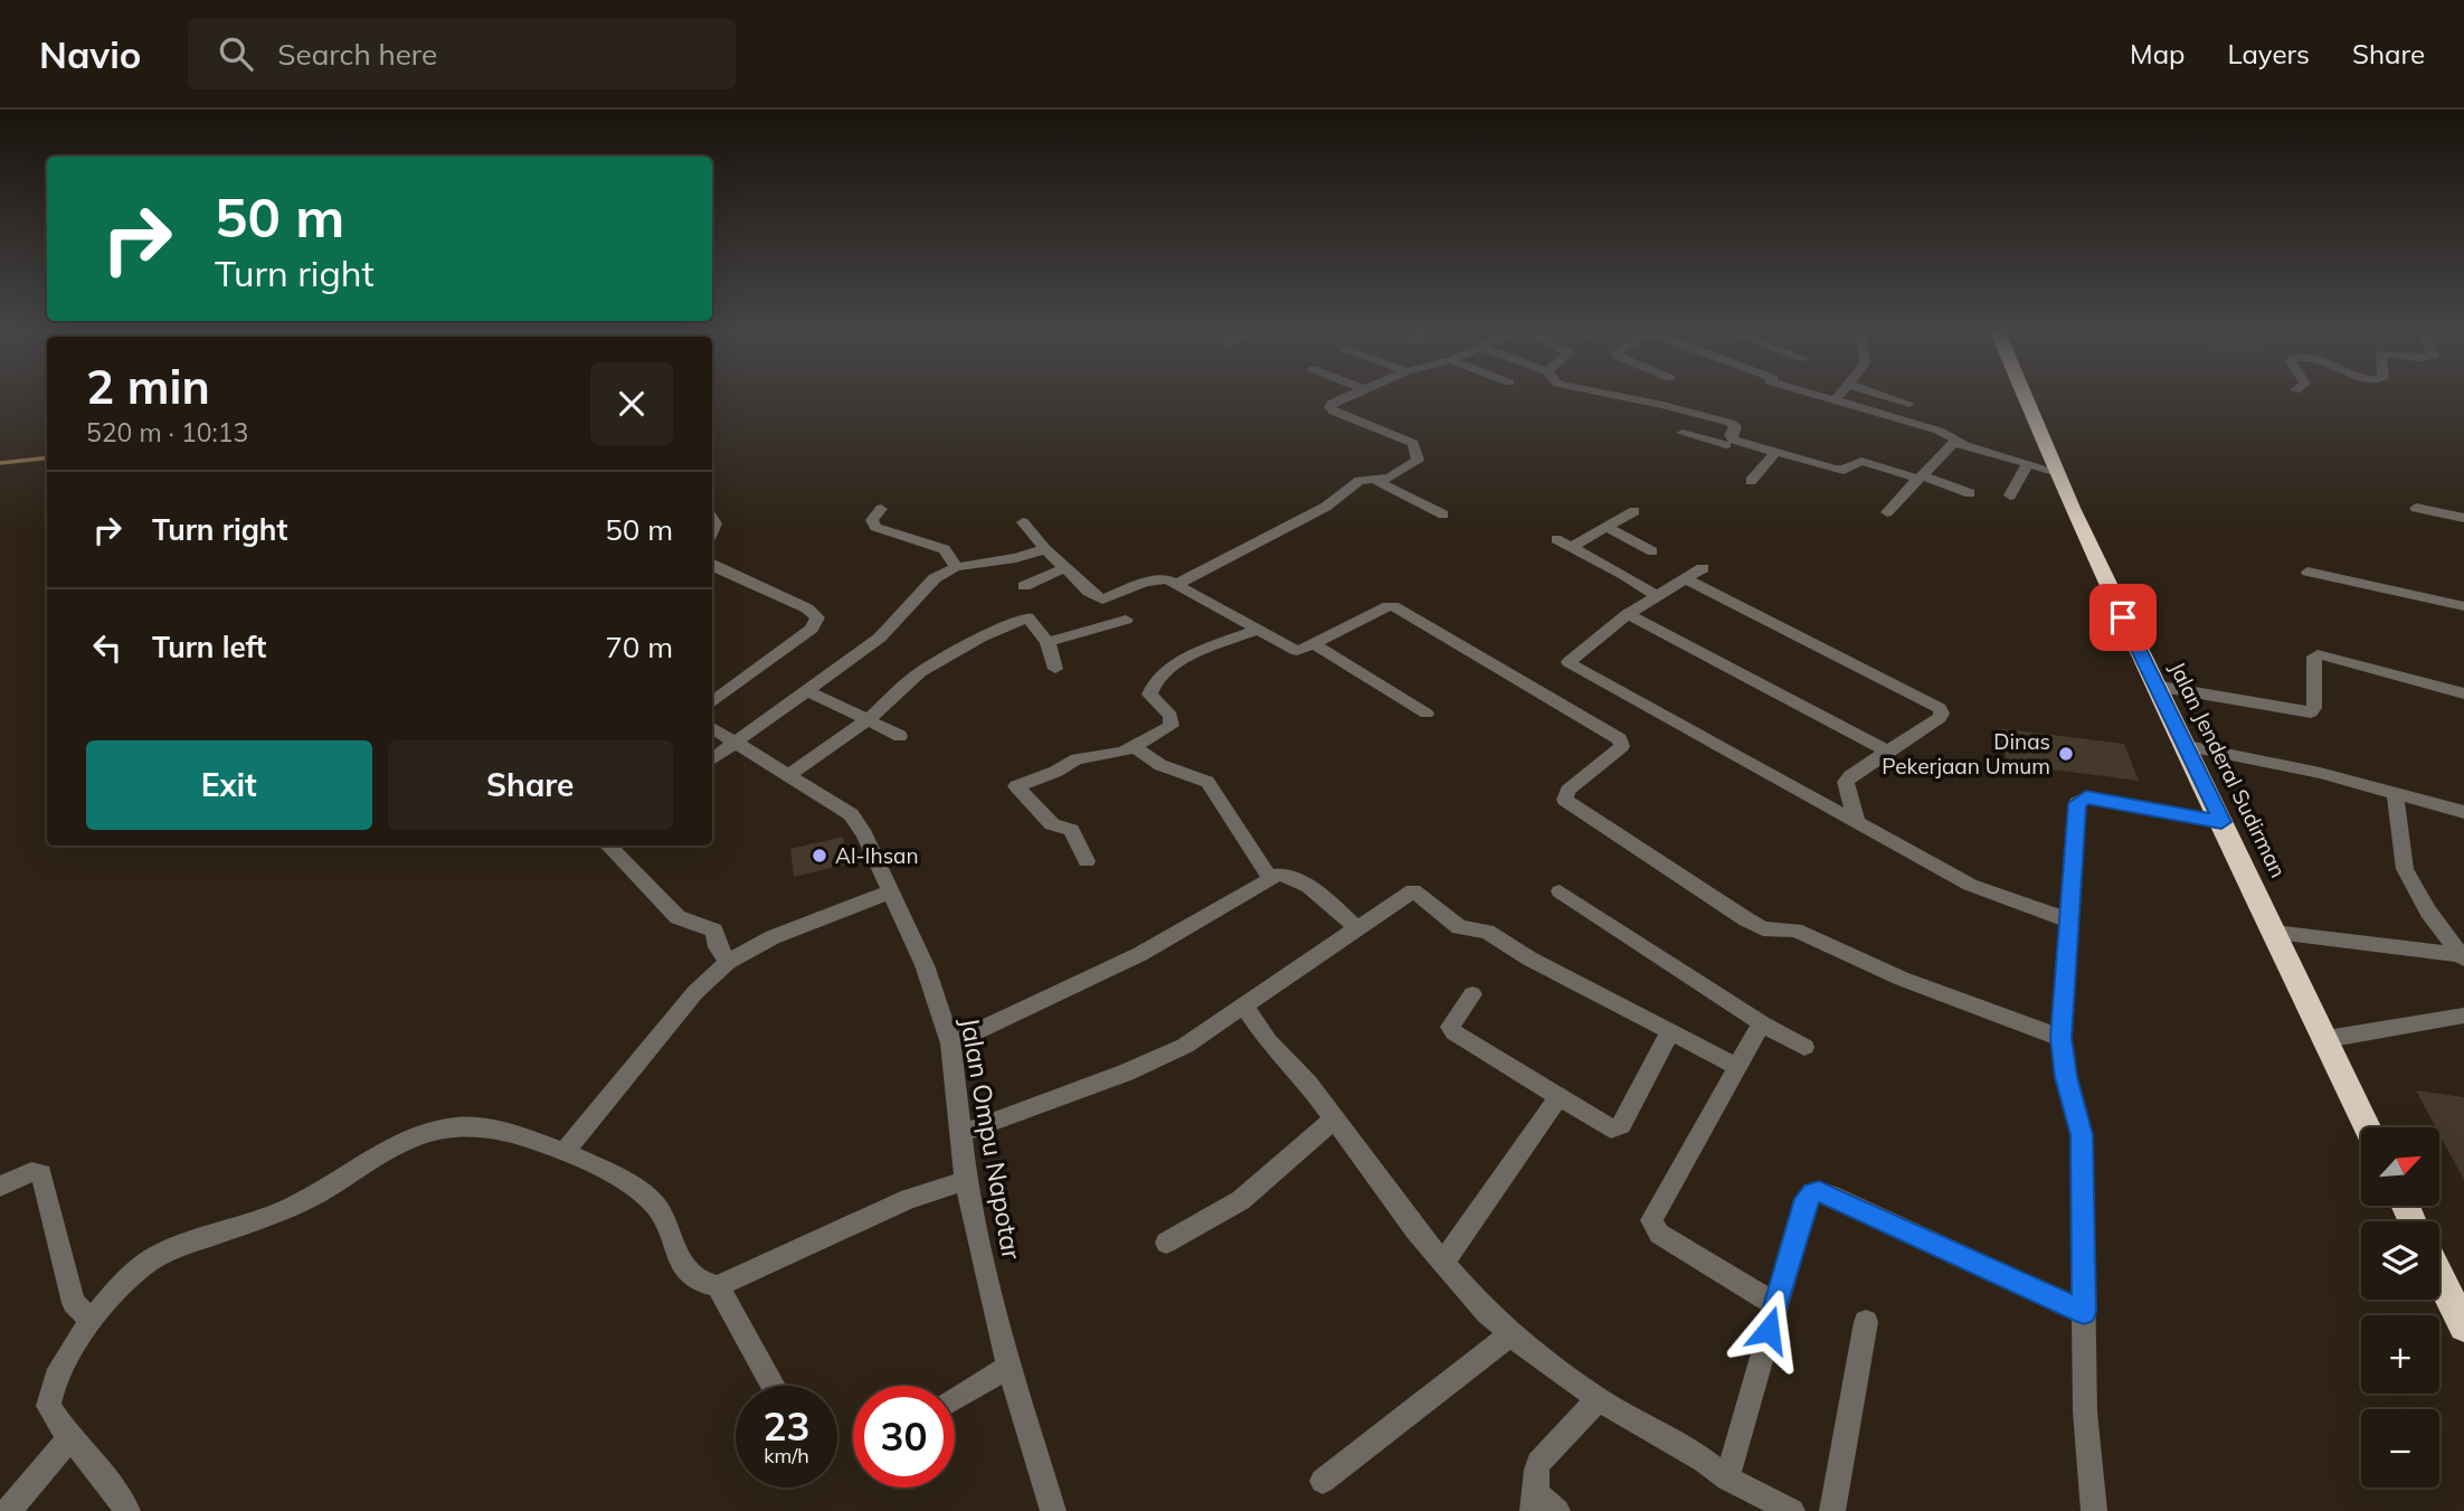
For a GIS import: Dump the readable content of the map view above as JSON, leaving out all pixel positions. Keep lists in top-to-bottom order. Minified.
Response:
{"streets":{"highway":["Jalan Jenderal Sudirman"],"street":["Jalan Ompu Napotar"]},"places":["Dinas Pekerjaan Umum","Al-Ihsan"],"north":"top right","page":{"header":"Navio","search":"Search here","nav":["Map","Layers","Share"],"turn":["50 m","Turn right"],"heading":["2 min","520 m · 10:13"],"list":[{"name":"Turn right","value":"50 m"},{"name":"Turn left","value":"70 m"}],"buttons":["Exit","Share"],"map_buttons":["+","−"],"speed":"23 km/h","limit":"30"}}
